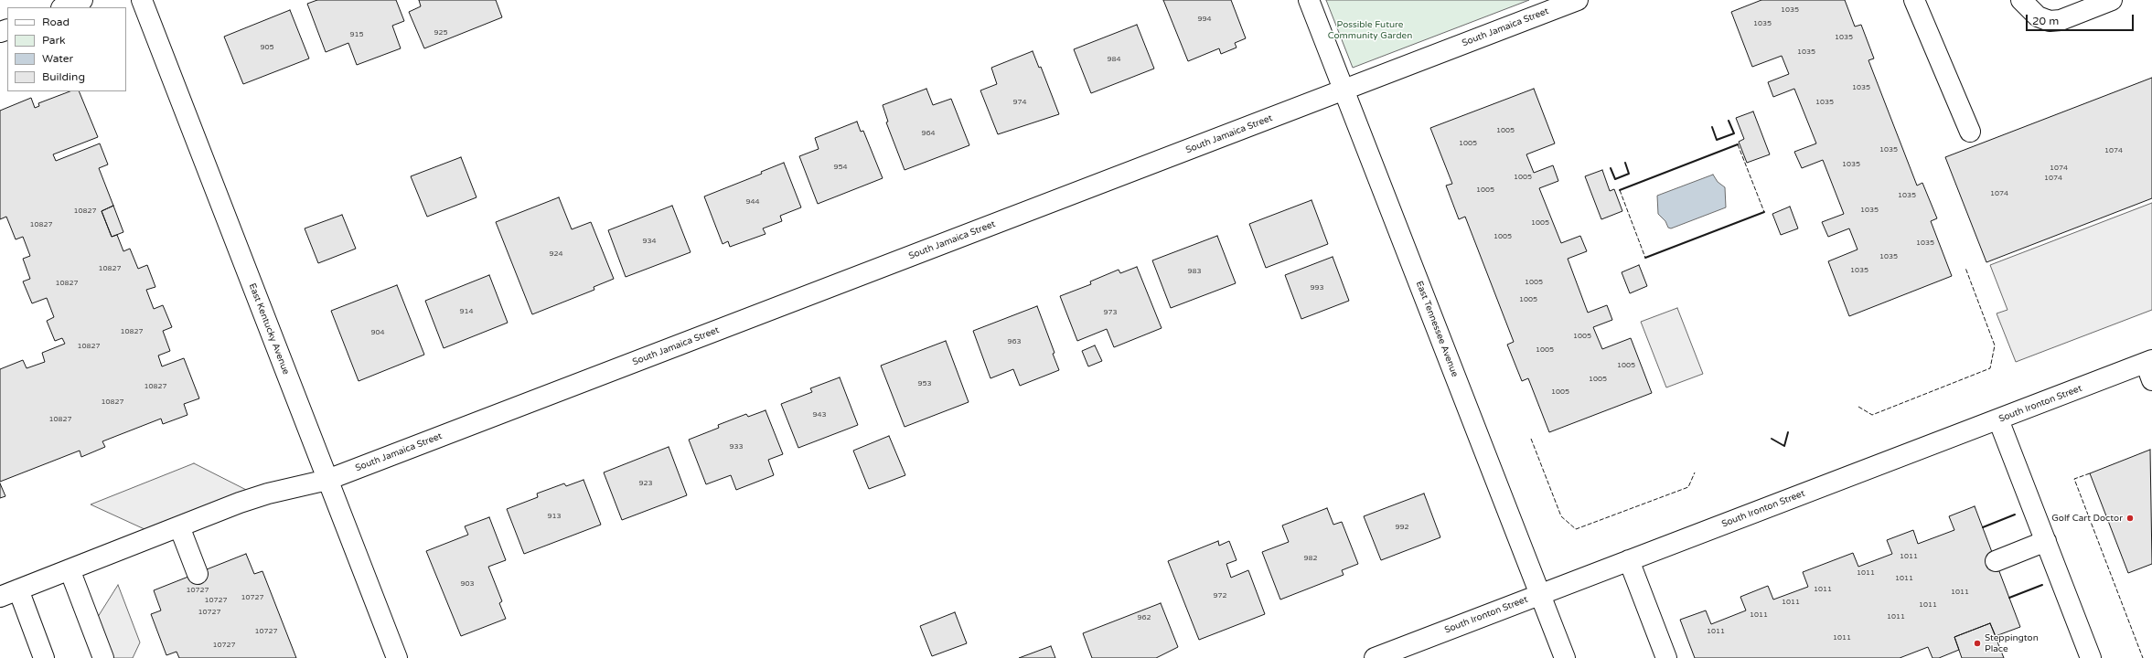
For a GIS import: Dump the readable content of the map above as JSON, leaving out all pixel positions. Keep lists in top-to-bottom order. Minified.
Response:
{"streets":{"street":["South Jamaica Street","East Kentucky Avenue","East Tennessee Avenue","South Ironton Street"]},"crossings":[["South Jamaica Street","East Kentucky Avenue"],["South Jamaica Street","East Tennessee Avenue"],["East Tennessee Avenue","South Ironton Street"]],"parks":["Possible Future Community Garden"],"places":["Golf Cart Doctor","Steppington Place"],"house_numbers":["1035","994","1035","925","915","1035","905","1035","984","1035","974","1035","1005","964","1005","1035","1074","1035","954","1074","1005","1074","1005","1074","1035","944","1035","10827","1005","10827","1005","934","1035","924","1035","10827","1035","983","1005","10827","993","1005","914","973","10827","904","1005","963","10827","1005","1005","1005","953","10827","1005","10827","943","10827","933","923","913","992","1011","982","1011","1011","903","1011","10727","1011","972","10727","10727","1011","1011","10727","1011","1011","962","10727","1011","1011","10727"],"legend":["Road","Park","Water","Building"],"scale_bar":"20 m"}
